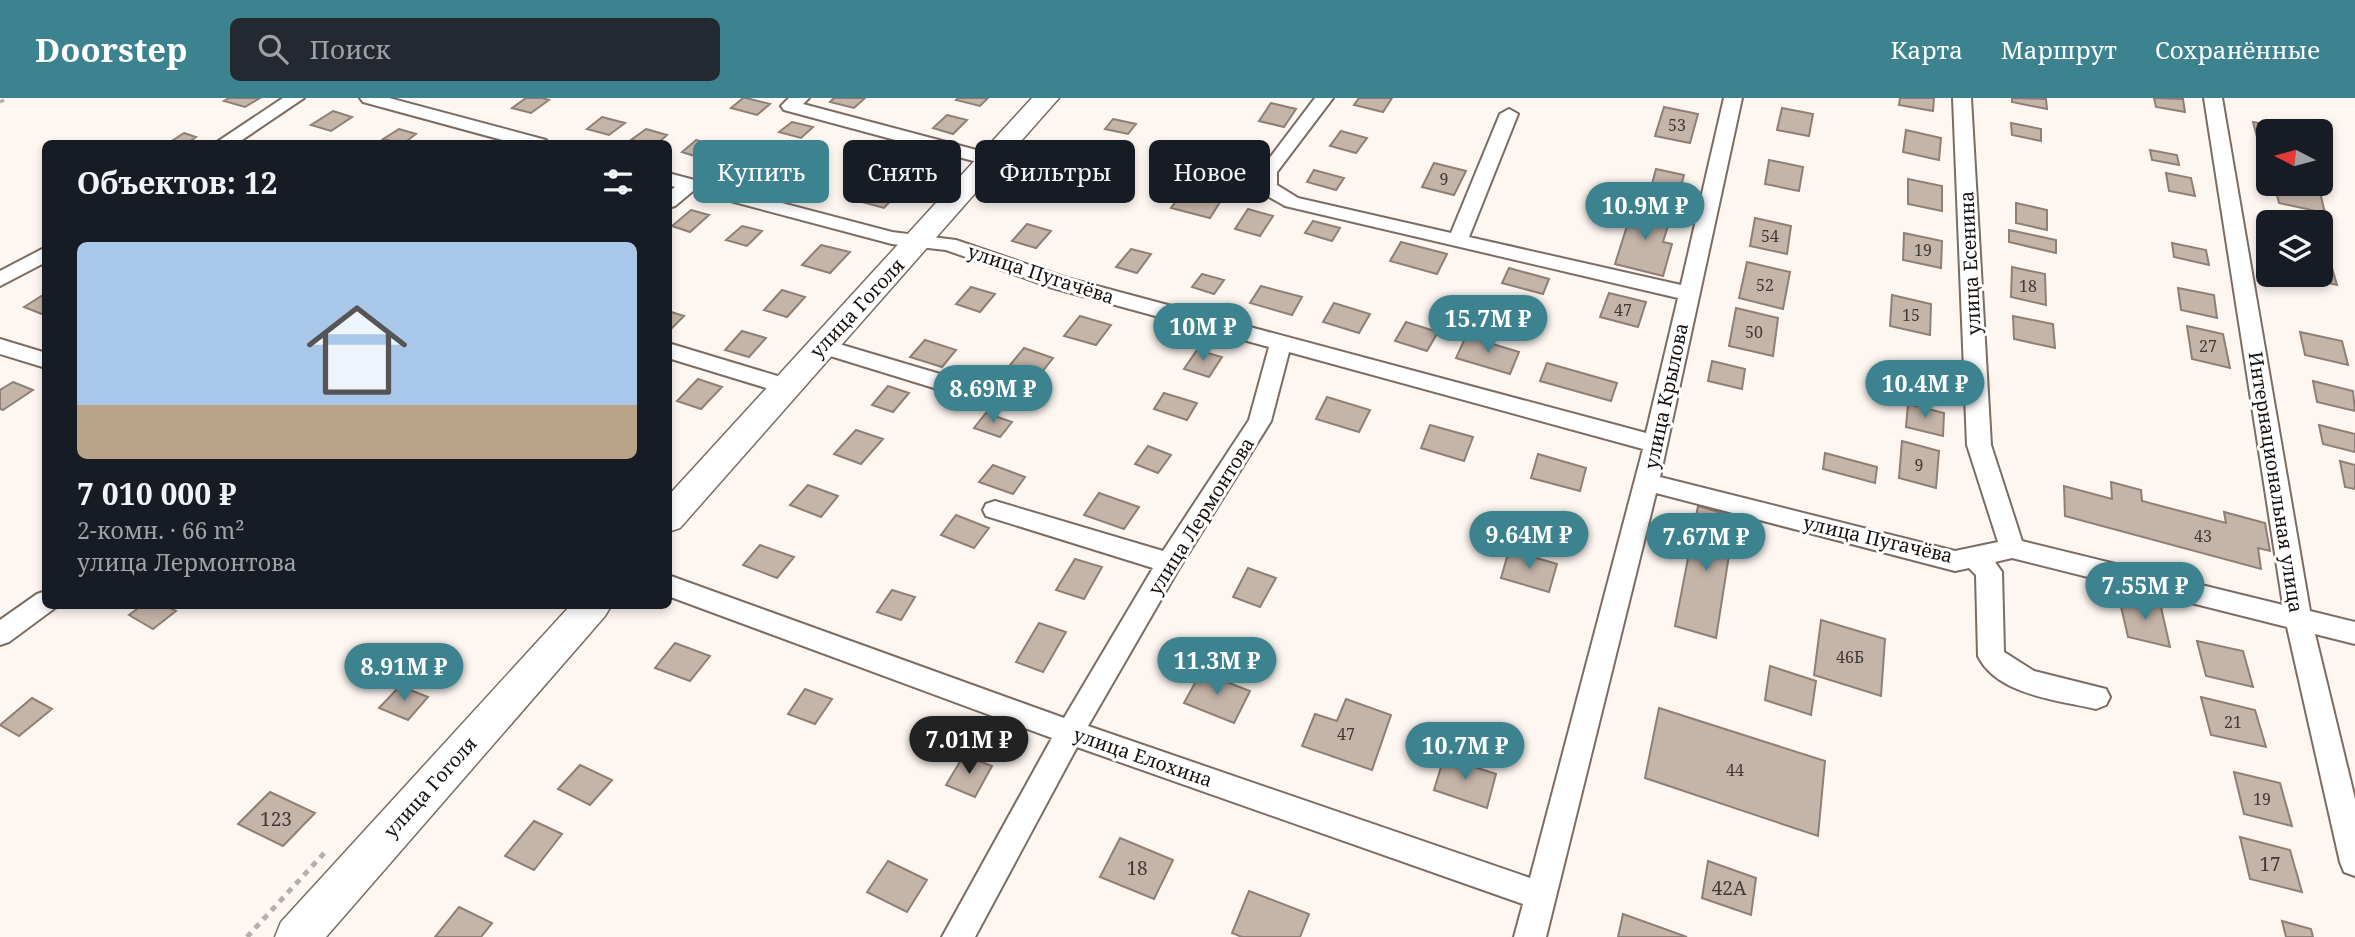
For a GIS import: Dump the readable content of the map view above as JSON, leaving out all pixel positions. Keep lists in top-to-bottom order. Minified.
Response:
{"streets":{"street":["улица Есенина","улица Пугачёва","улица Гоголя","улица Крылова","Интернациональная улица","улица Лермонтова","улица Елохина"]},"crossings":[["улица Есенина","улица Пугачёва"],["улица Пугачёва","улица Гоголя"],["улица Пугачёва","улица Крылова"],["улица Пугачёва","Интернациональная улица"],["улица Пугачёва","улица Лермонтова"],["улица Крылова","улица Елохина"],["улица Лермонтова","улица Елохина"]],"house_numbers":["53","9","54","19","52","18","47","15","50","27","9","43","46Б","21","47","44","19","123","17","18","42А"],"north":"left","page":{"header":"Doorstep","search":"Поиск","nav":["Карта","Маршрут","Сохранённые"],"chip":["Купить","Снять","Фильтры","Новое"],"heading":"Объектов: 12","price":["10.9M ₽","15.7M ₽","10M ₽","10.4M ₽","8.69M ₽","9.64M ₽","7.67M ₽","7.55M ₽","11.3M ₽","8.91M ₽","7.01M ₽","10.7M ₽"],"list":[{"name":"7 010 000 ₽","note":"2-комн. · 66 m² · улица Лермонтова"}]}}
